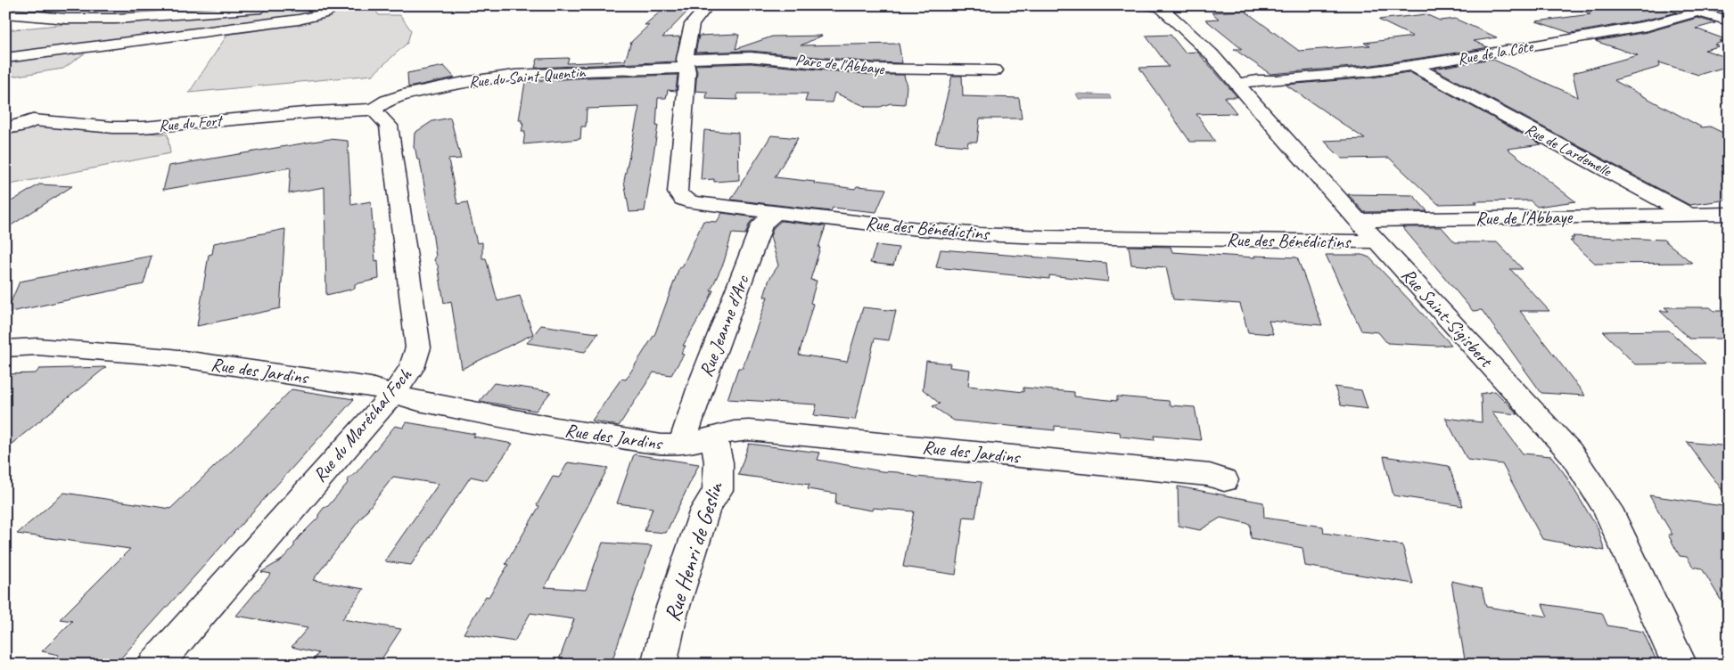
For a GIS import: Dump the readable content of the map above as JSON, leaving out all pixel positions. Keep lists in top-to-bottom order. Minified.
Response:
{"streets":{"street":["Rue de la Côte","Parc de l'Abbaye","Rue du Saint-Quentin","Rue du Fort","Rue de Lardemelle","Rue de l'Abbaye","Rue des Bénédictins","Rue Saint-Sigisbert","Rue Jeanne d'Arc","Rue des Jardins","Rue du Maréchal Foch","Rue Henri de Geslin"]},"crossings":[["Rue de la Côte","Rue de Lardemelle"],["Rue de la Côte","Rue Saint-Sigisbert"],["Parc de l'Abbaye","Rue du Saint-Quentin"],["Parc de l'Abbaye","Rue des Bénédictins"],["Rue du Saint-Quentin","Rue du Fort"],["Rue du Saint-Quentin","Rue des Bénédictins"],["Rue du Saint-Quentin","Rue du Maréchal Foch"],["Rue du Fort","Rue du Maréchal Foch"],["Rue de Lardemelle","Rue de l'Abbaye"],["Rue de l'Abbaye","Rue Saint-Sigisbert"],["Rue des Bénédictins","Rue Saint-Sigisbert"],["Rue des Bénédictins","Rue Jeanne d'Arc"],["Rue Jeanne d'Arc","Rue des Jardins"],["Rue Jeanne d'Arc","Rue Henri de Geslin"],["Rue des Jardins","Rue du Maréchal Foch"],["Rue des Jardins","Rue Henri de Geslin"]]}
